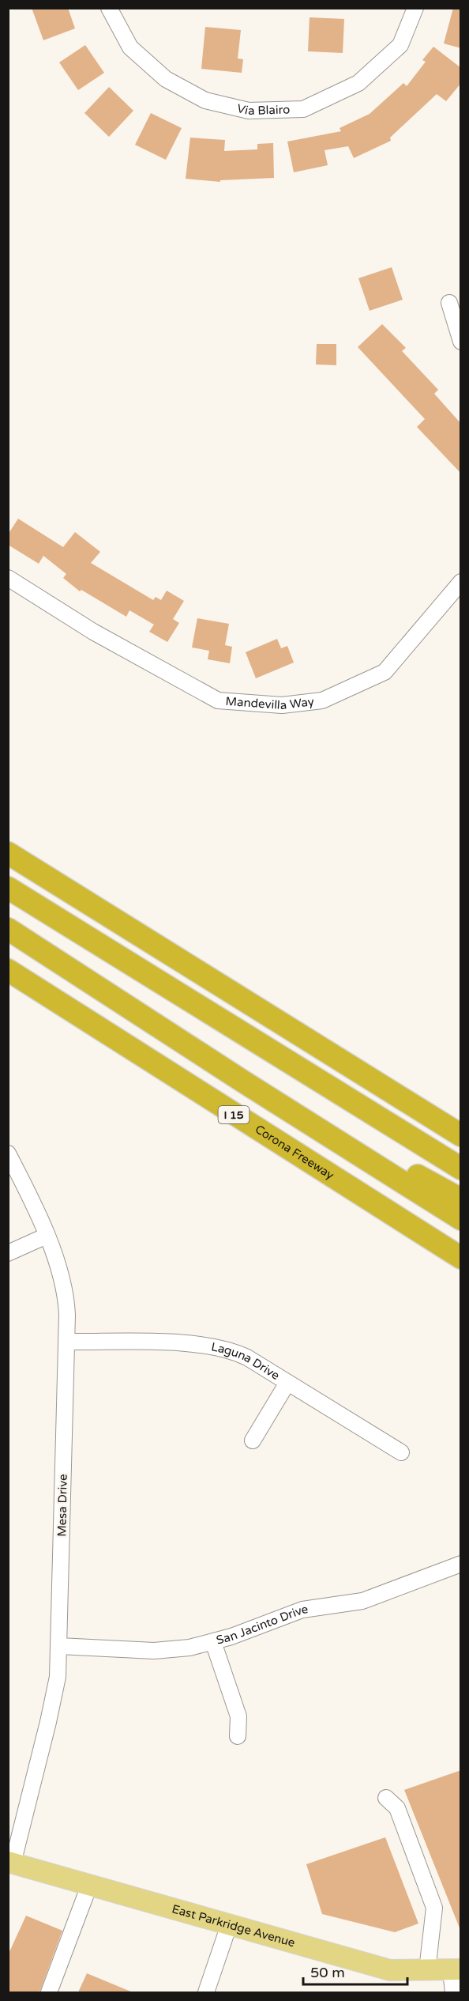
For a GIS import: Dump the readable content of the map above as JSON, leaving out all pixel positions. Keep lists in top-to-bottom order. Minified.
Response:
{"streets":{"highway":["I 15","Corona Freeway"],"main road":["East Parkridge Avenue"],"street":["Via Blairo","Mandevilla Way","Laguna Drive","Mesa Drive","San Jacinto Drive"]},"crossings":[["Laguna Drive","Mesa Drive"],["Mesa Drive","San Jacinto Drive"],["Mesa Drive","East Parkridge Avenue"]],"scale_bar":"50 m"}
